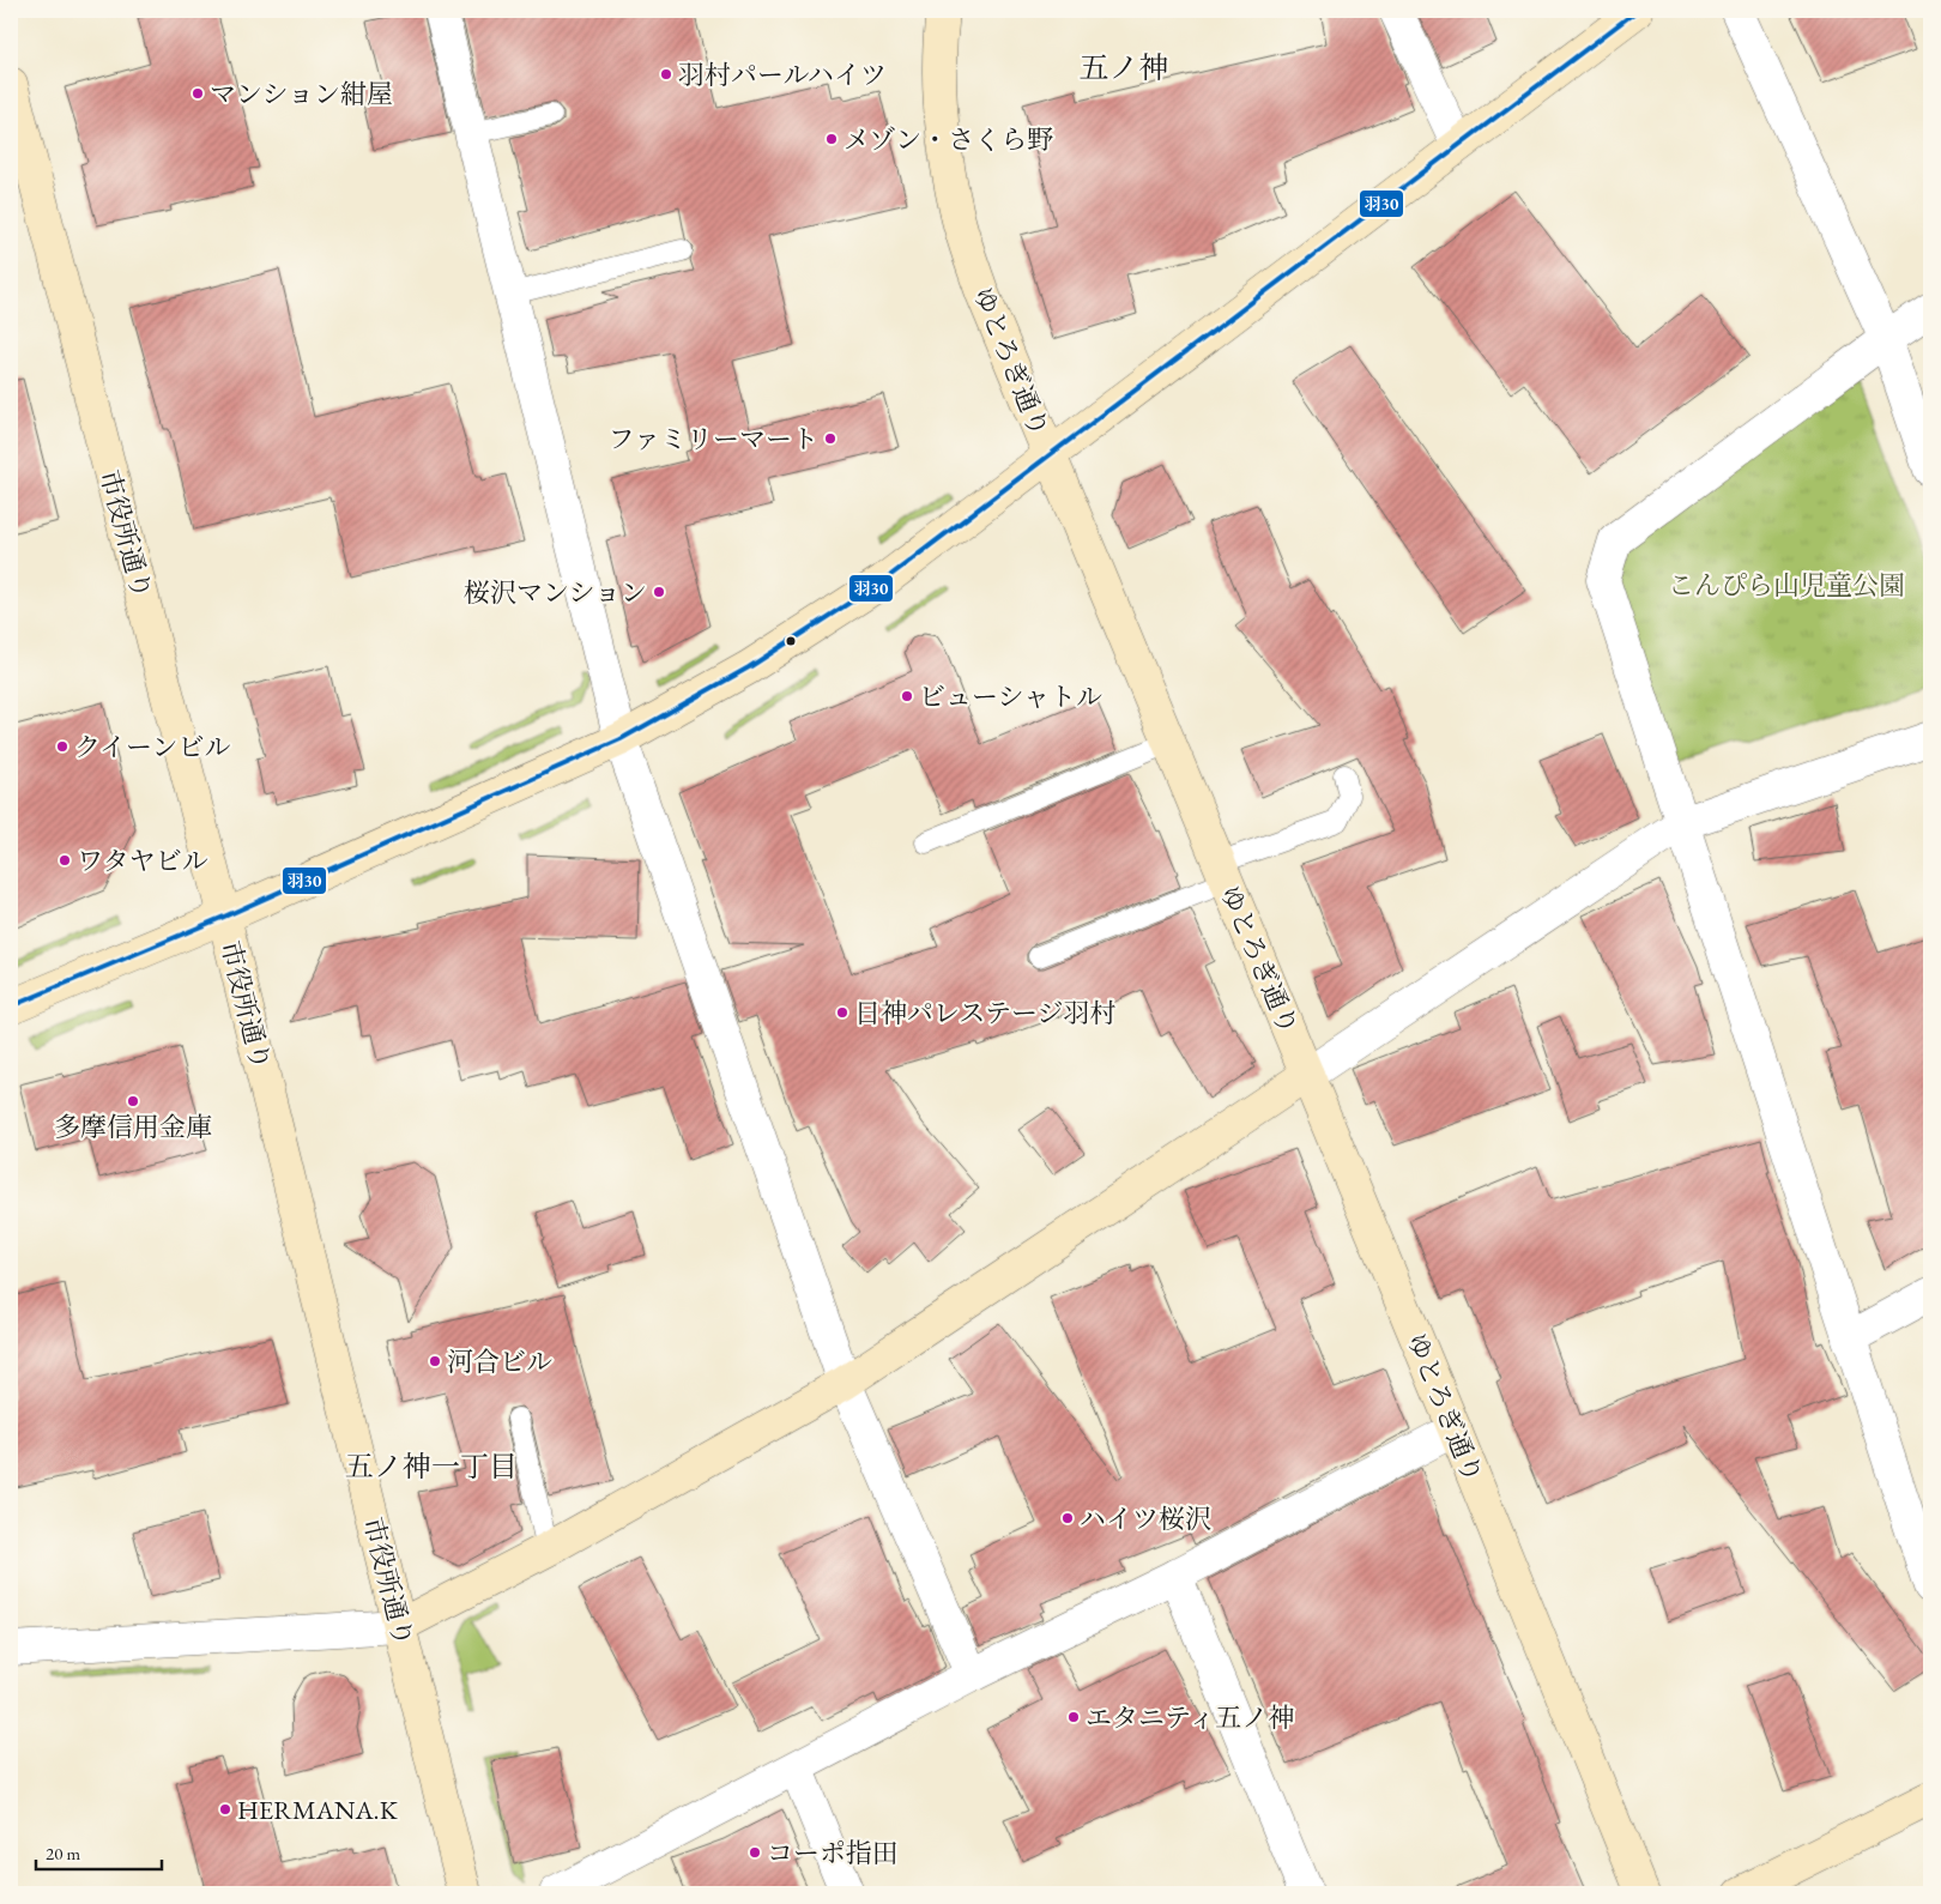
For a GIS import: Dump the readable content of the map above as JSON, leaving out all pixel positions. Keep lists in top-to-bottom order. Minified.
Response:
{"streets":{"street":["ゆとろぎ通り","市役所通り"]},"districts":["五ノ神","五ノ神一丁目"],"parks":["こんぴら山児童公園"],"places":["羽村パールハイツ","マンション紺屋","メゾン・さくら野","ファミリーマート","桜沢マンション","ビューシャトル","クイーンビル","ワタヤビル","日神パレステージ羽村","多摩信用金庫","河合ビル","ハイツ桜沢","エタニティ五ノ神","HERMANA.K","コーポ指田"],"lines":["transit line 羽30"],"scale_bar":"20 m"}
